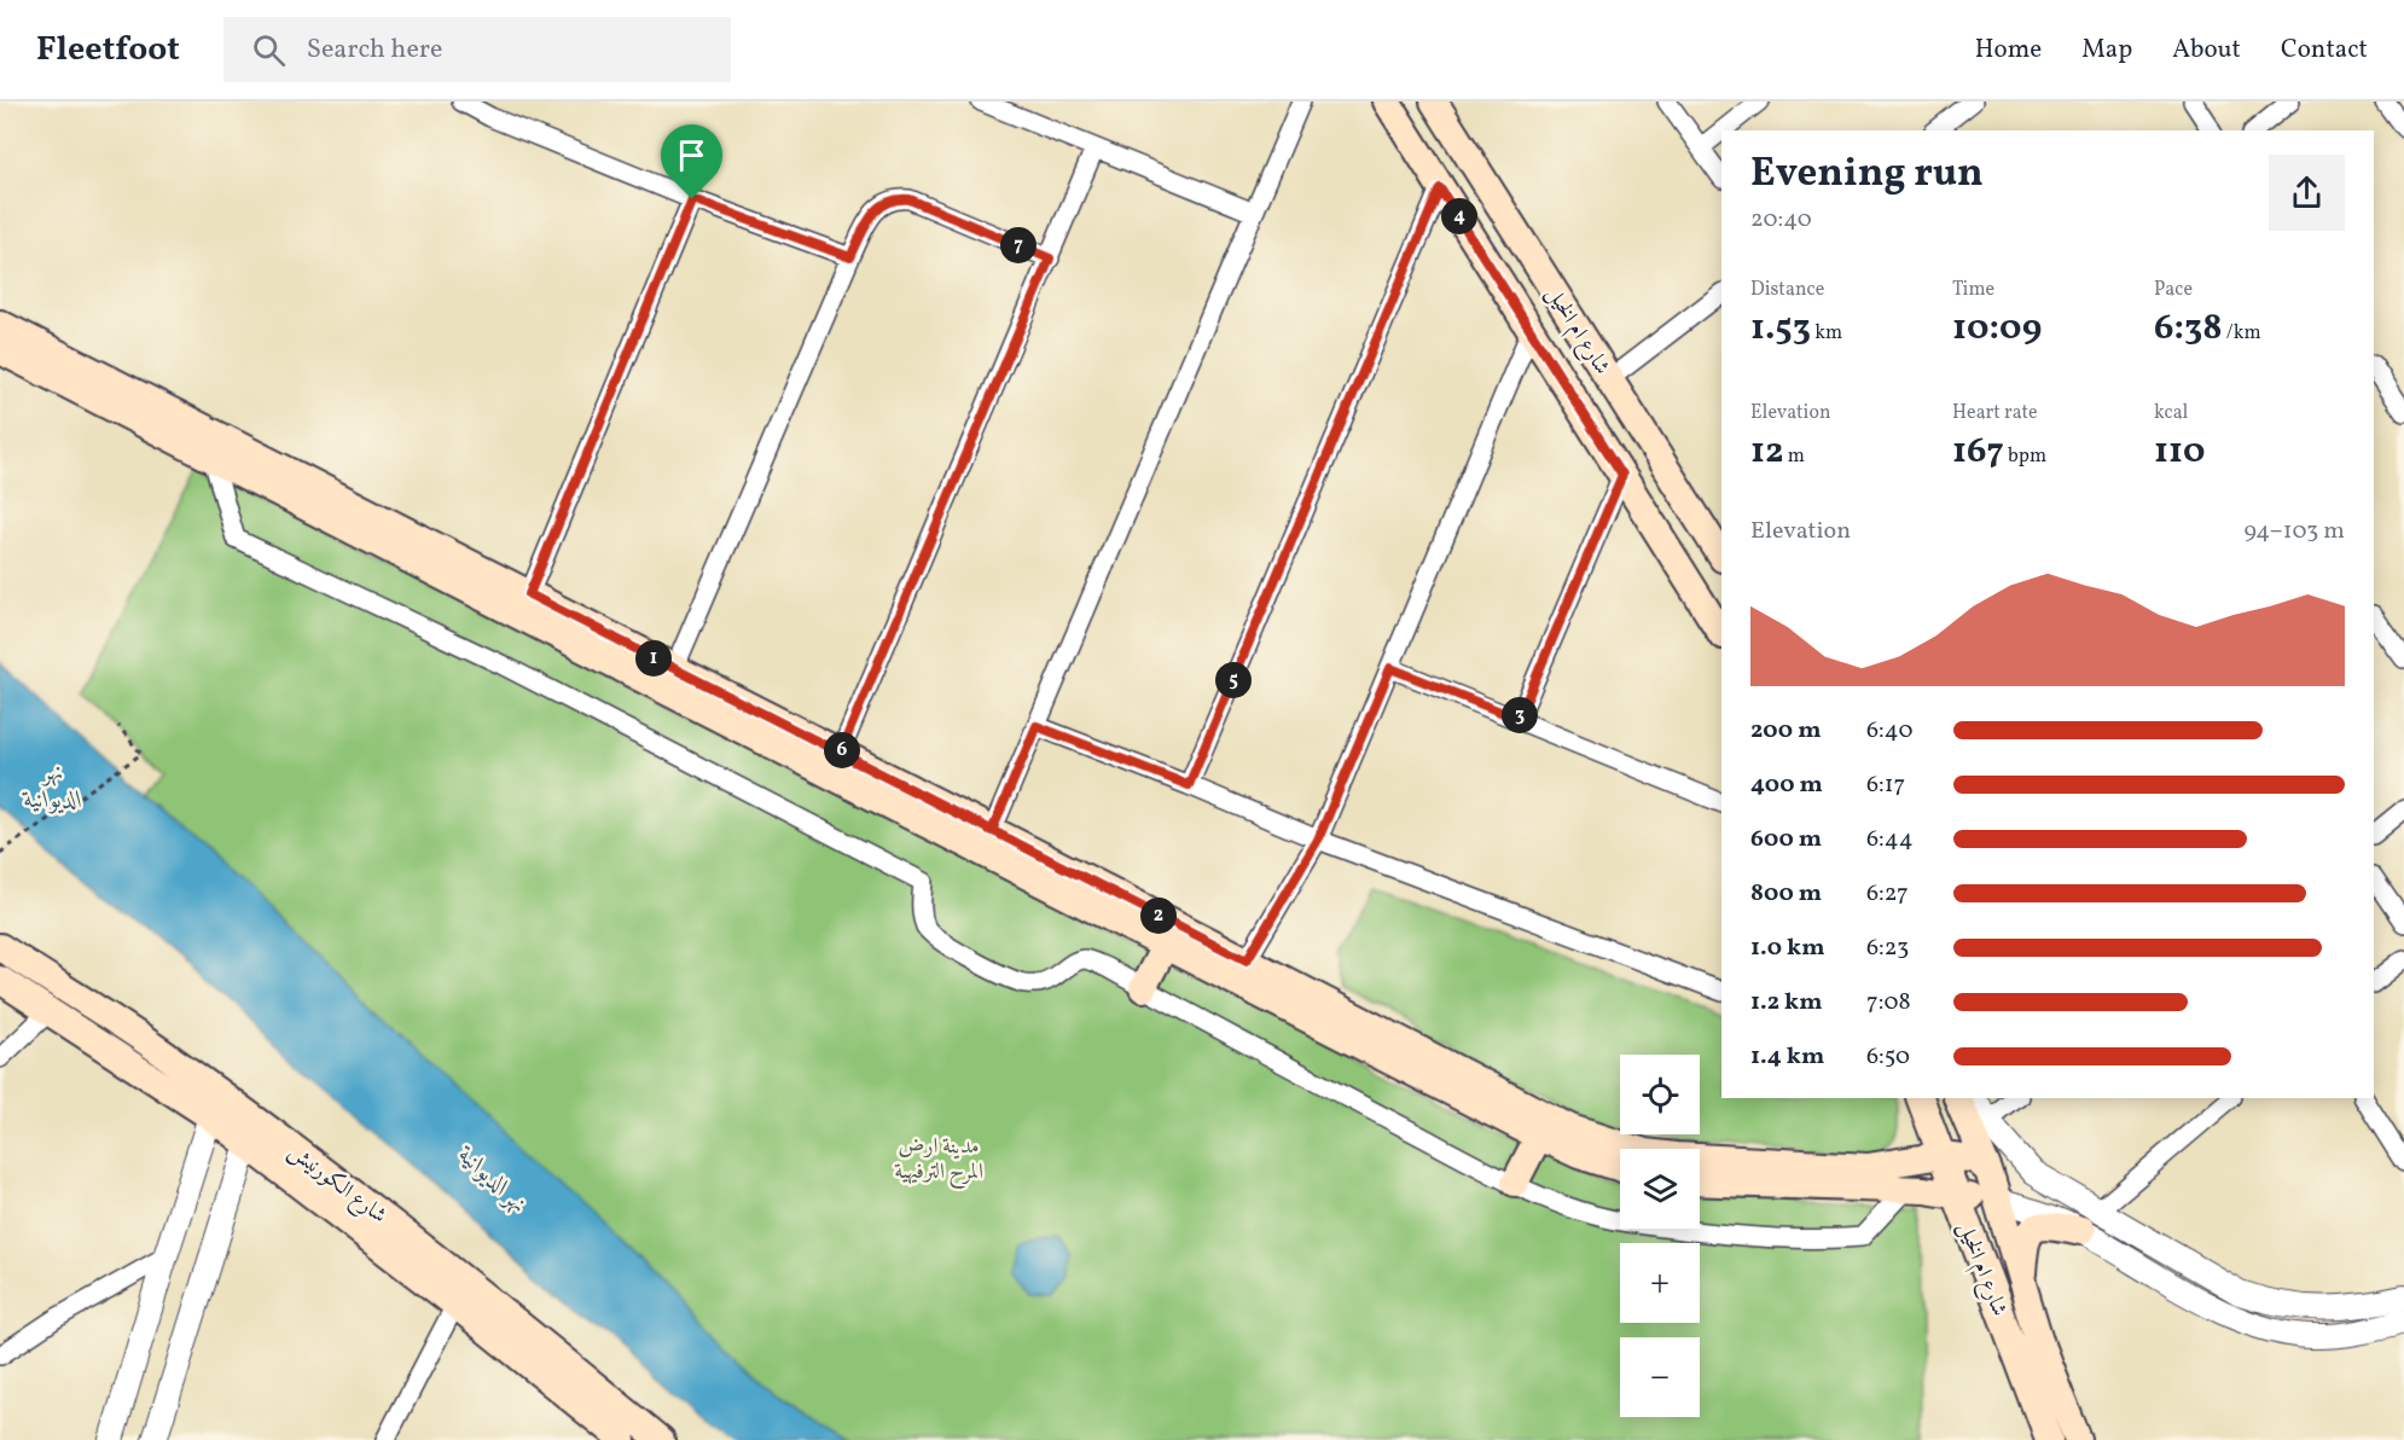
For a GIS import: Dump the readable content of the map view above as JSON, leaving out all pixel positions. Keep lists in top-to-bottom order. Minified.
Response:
{"streets":{"main road":["شارع ام الخيل","شارع الكورنيش"]},"water":["نهر الديوانية"],"parks":["مدينة ارض المرح الترفيهية"],"page":{"header":"Fleetfoot","search":"Search here","nav":["Home","Map","About","Contact"],"heading":["Evening run","20:40"],"pins":["4","7","1","5","3","6","2"],"stats":[["Distance","1.53 km"],["Time","10:09"],["Pace","6:38 /km"],["Elevation","12 m"],["Heart rate","167 bpm"],["kcal","110"]],"chart":["Elevation","94–103 m"],"list":[{"name":"200 m","note":"6:40"},{"name":"400 m","note":"6:17"},{"name":"600 m","note":"6:44"},{"name":"800 m","note":"6:27"},{"name":"1.0 km","note":"6:23"},{"name":"1.2 km","note":"7:08"},{"name":"1.4 km","note":"6:50"}],"map_buttons":["+","−"]}}
